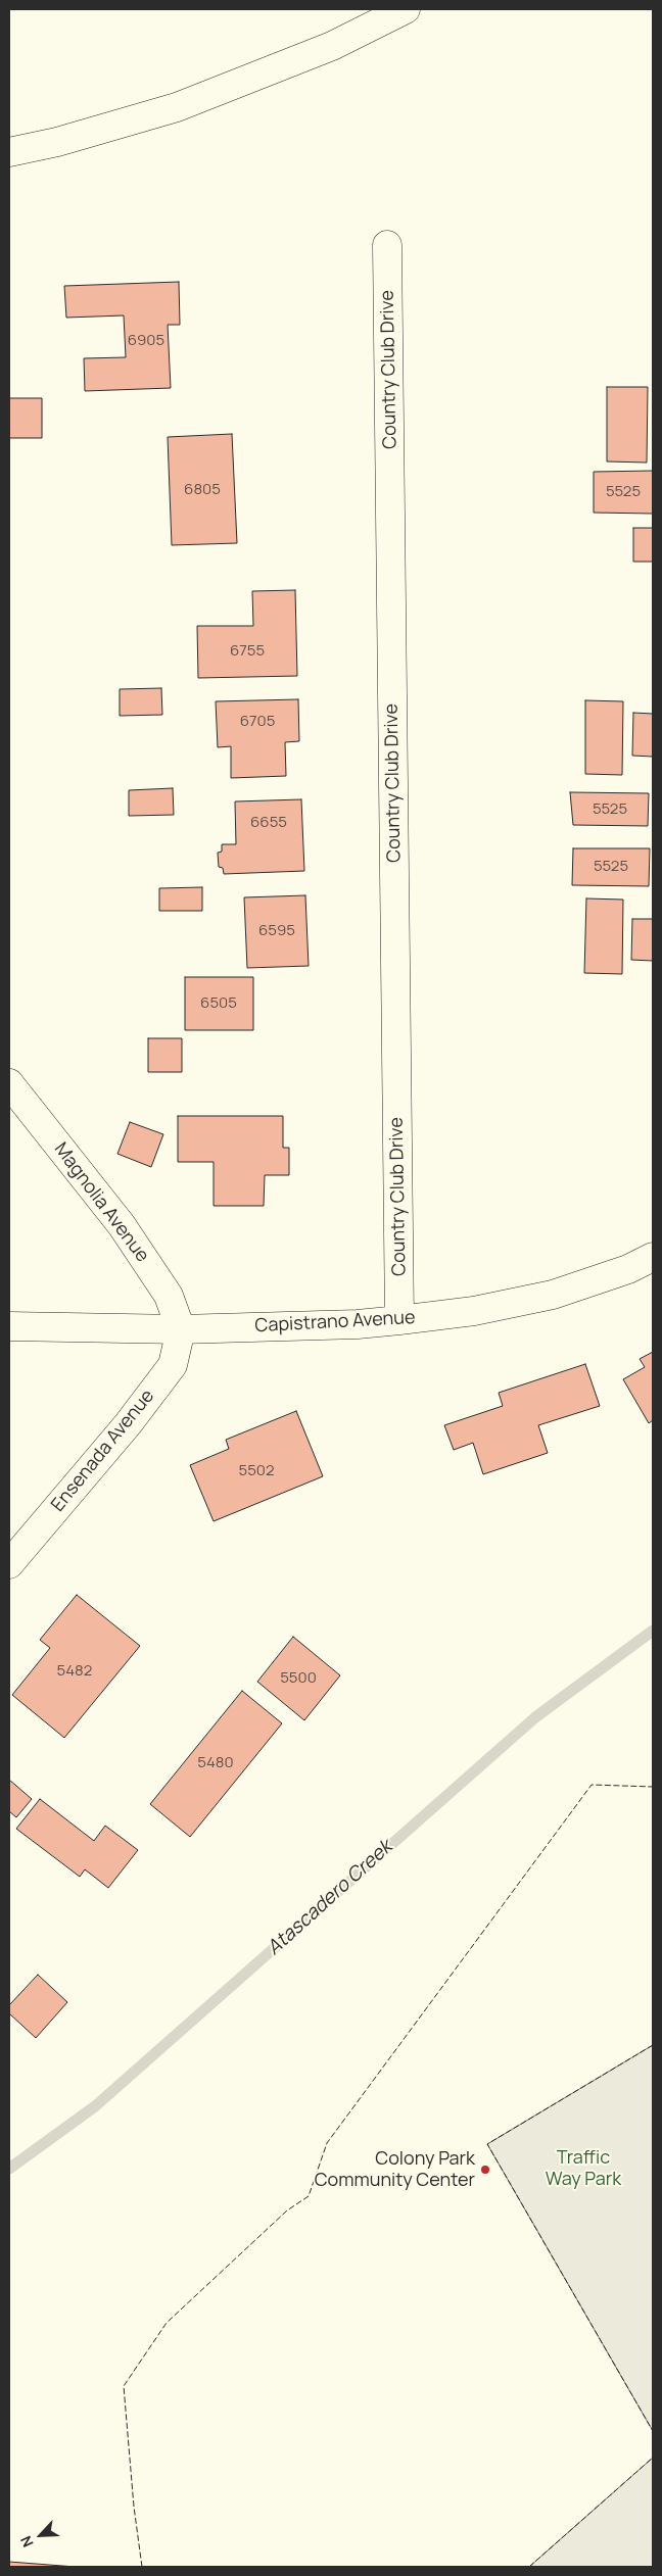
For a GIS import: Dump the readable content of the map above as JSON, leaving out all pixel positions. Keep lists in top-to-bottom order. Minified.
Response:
{"streets":{"street":["Country Club Drive","Magnolia Avenue","Capistrano Avenue","Ensenada Avenue"]},"crossings":[["Country Club Drive","Capistrano Avenue"],["Magnolia Avenue","Capistrano Avenue"],["Magnolia Avenue","Ensenada Avenue"],["Capistrano Avenue","Ensenada Avenue"]],"water":["Atascadero Creek"],"parks":["Traffic Way Park"],"places":["Colony Park Community Center"],"house_numbers":["6905","6805","5525","6755","6705","5525","6655","5525","6595","6505","5502","5482","5500","5480"],"north":"bottom left"}
